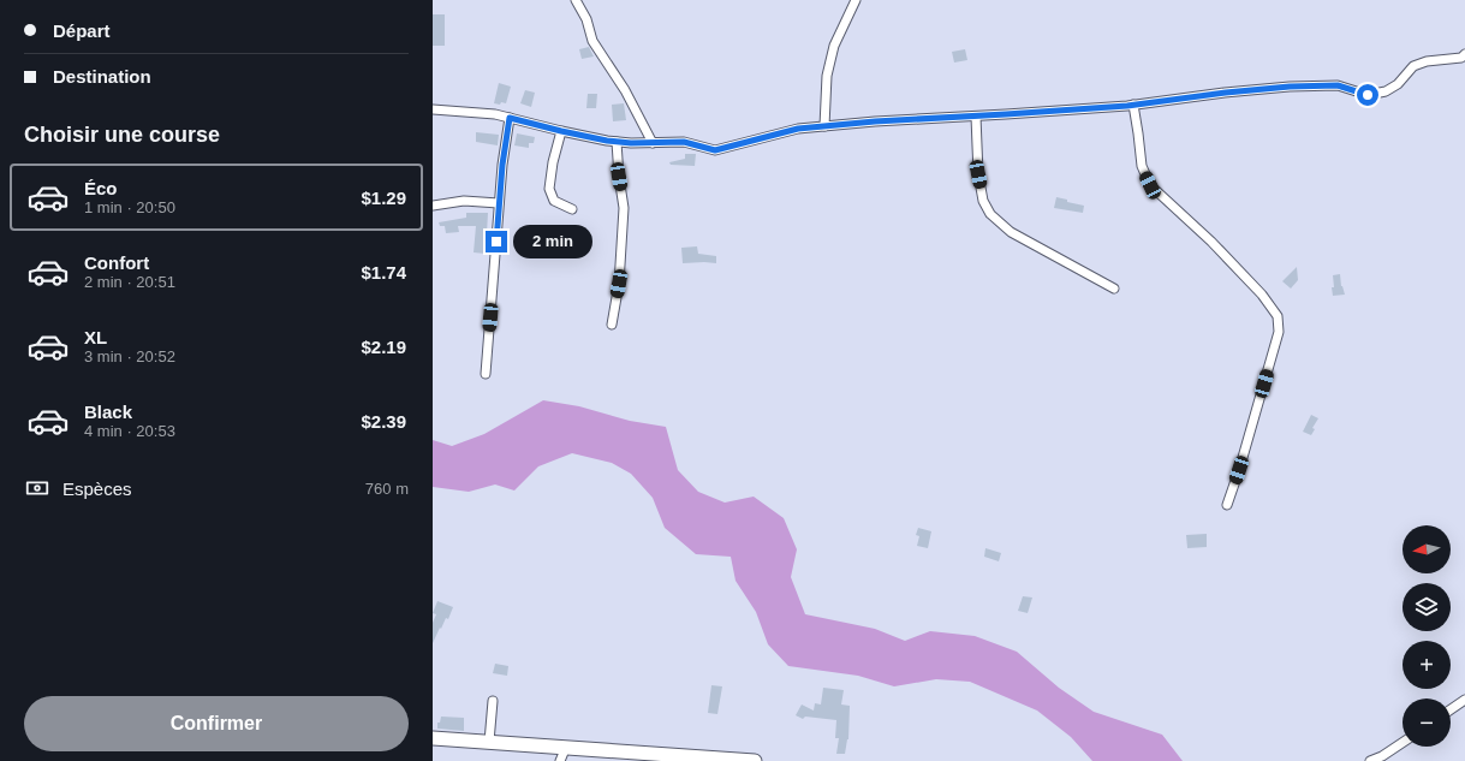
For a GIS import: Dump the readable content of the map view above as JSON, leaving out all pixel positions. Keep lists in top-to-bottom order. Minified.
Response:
{"north":"left","page":{"banner":["Départ","Destination"],"heading":"Choisir une course","list":[{"name":"Éco","note":"1 min · 20:50","value":"$1.29"},{"name":"Confort","note":"2 min · 20:51","value":"$1.74"},{"name":"XL","note":"3 min · 20:52","value":"$2.19"},{"name":"Black","note":"4 min · 20:53","value":"$2.39"}],"bubble":"2 min","pay":["Espèces","760 m"],"map_buttons":["+","−"],"buttons":"Confirmer"}}
